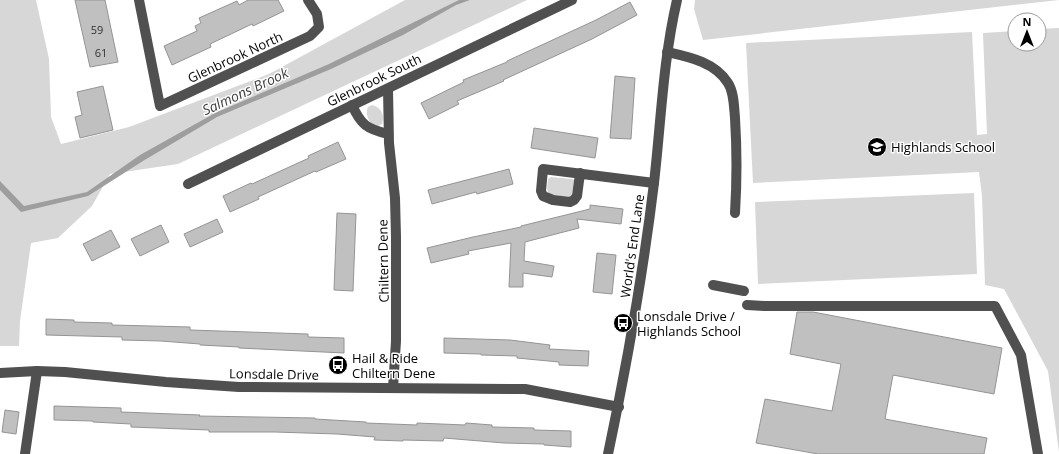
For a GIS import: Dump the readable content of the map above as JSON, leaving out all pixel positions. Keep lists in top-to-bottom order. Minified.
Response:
{"streets":{"street":["Glenbrook North","Glenbrook South","World's End Lane","Chiltern Dene","Lonsdale Drive"]},"crossings":[["Glenbrook South","Chiltern Dene"],["World's End Lane","Lonsdale Drive"],["Chiltern Dene","Lonsdale Drive"]],"water":["Salmons Brook"],"places":{"school or university":["Highlands School"],"bus stop":["Lonsdale Drive / Highlands School","Hail & Ride Chiltern Dene"]},"house_numbers":["59","61"],"north":"top"}
